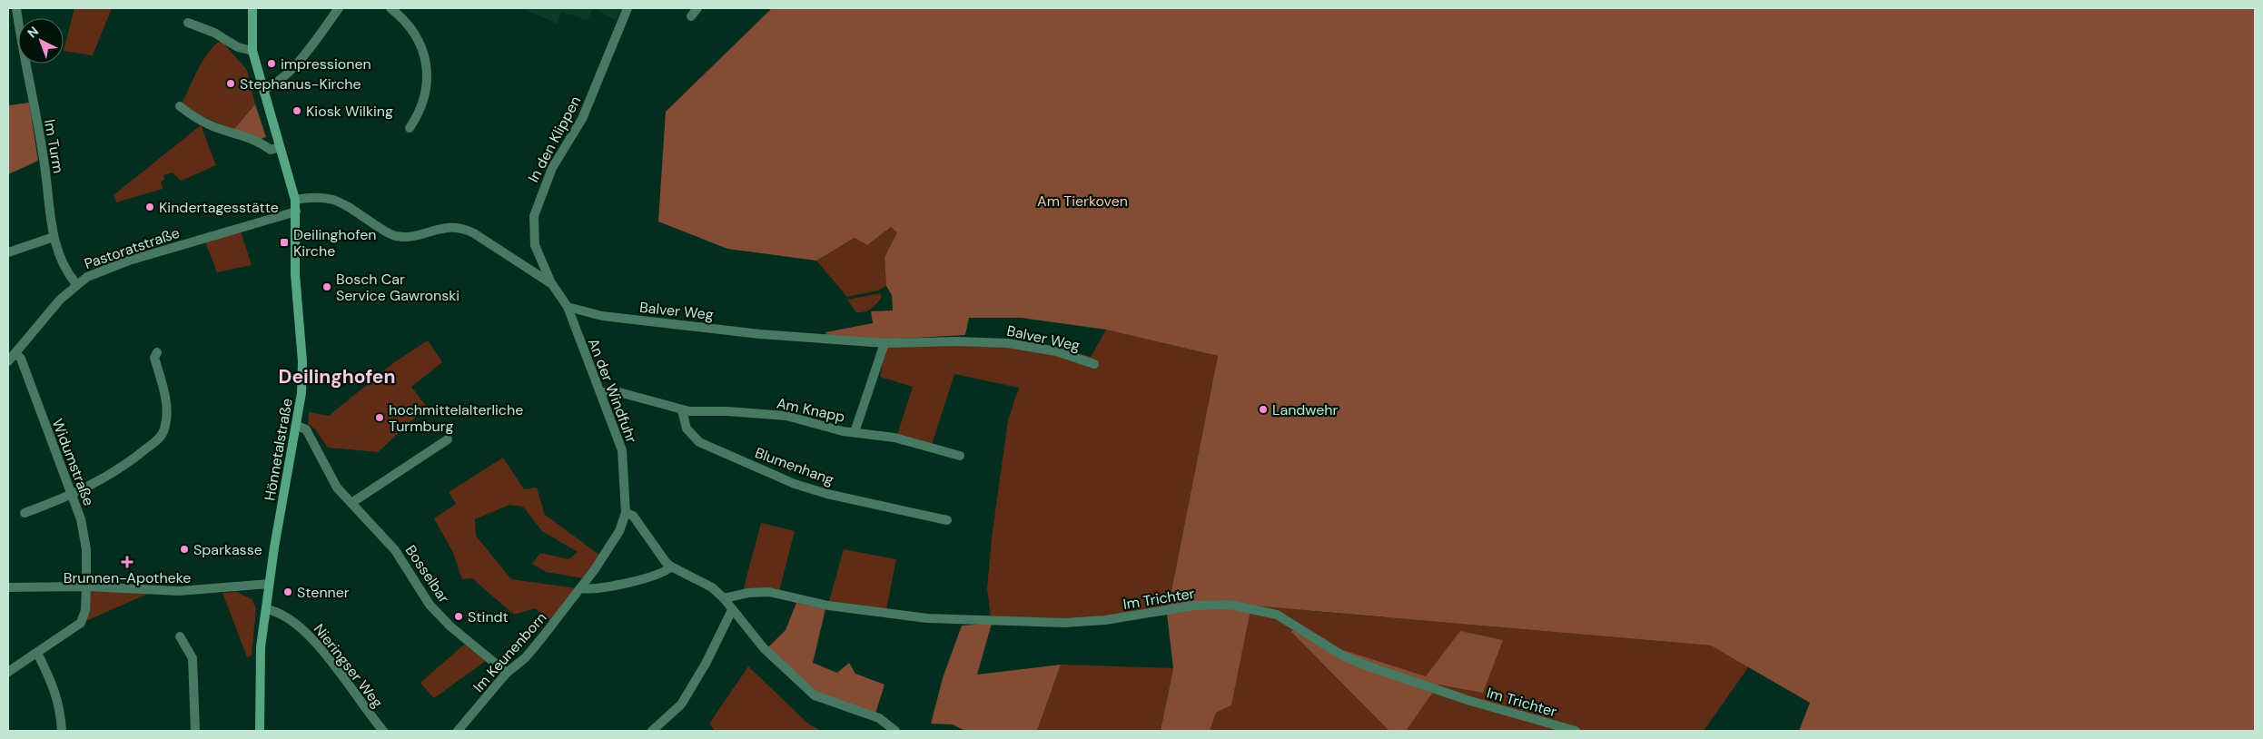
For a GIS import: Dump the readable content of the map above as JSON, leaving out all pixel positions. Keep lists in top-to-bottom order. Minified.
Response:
{"streets":{"main road":["Hönnetalstraße"],"street":["In den Klippen","Im Turm","Pastoratstraße","Balver Weg","An der Windfuhr","Am Knapp","Widumstraße","Blumenhang","Bosselbar","Im Trichter","Im Keunenborn","Nieringser Weg"]},"crossings":[["Im Turm","Pastoratstraße"],["Pastoratstraße","Hönnetalstraße"],["Pastoratstraße","Widumstraße"],["Balver Weg","An der Windfuhr"],["An der Windfuhr","Am Knapp"],["An der Windfuhr","Im Keunenborn"],["Am Knapp","Blumenhang"],["Hönnetalstraße","Bosselbar"],["Hönnetalstraße","Nieringser Weg"],["Bosselbar","Im Keunenborn"]],"districts":["Deilinghofen"],"parks":["Am Tierkoven"],"places":{"other":["impressionen","Stephanus-Kirche","Kiosk Wilking","Kindertagesstätte","Bosch Car Service Gawronski","Landwehr","hochmittelalterliche Turmburg","Sparkasse","Stenner","Stindt"],"transit":["Deilinghofen Kirche"],"health":["Brunnen-Apotheke"]},"north":"top left"}
